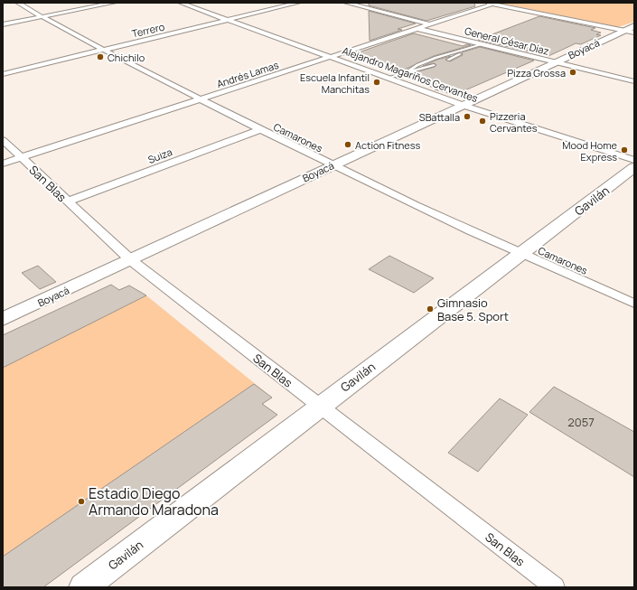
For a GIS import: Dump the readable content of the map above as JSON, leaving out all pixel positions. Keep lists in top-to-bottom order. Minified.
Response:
{"streets":{"street":["Terrero","General César Díaz","Boyacá","Andrés Lamas","Alejandro Magariños Cervantes","Camarones","Suiza","San Blas","Gavilán"]},"crossings":[["Terrero","Alejandro Magariños Cervantes"],["Terrero","Camarones"],["General César Díaz","Boyacá"],["General César Díaz","Andrés Lamas"],["Boyacá","Alejandro Magariños Cervantes"],["Boyacá","Camarones"],["Boyacá","San Blas"],["Andrés Lamas","Alejandro Magariños Cervantes"],["Andrés Lamas","Camarones"],["Andrés Lamas","San Blas"],["Camarones","Suiza"],["Camarones","Gavilán"],["Suiza","San Blas"],["San Blas","Gavilán"]],"places":["Chichilo","Pizza Grossa","Escuela Infantil Manchitas","SBattalla","Pizzeria Cervantes","Action Fitness","Mood Home Express","Gimnasio Base 5. Sport","Estadio Diego Armando Maradona"],"house_numbers":["2057"]}
